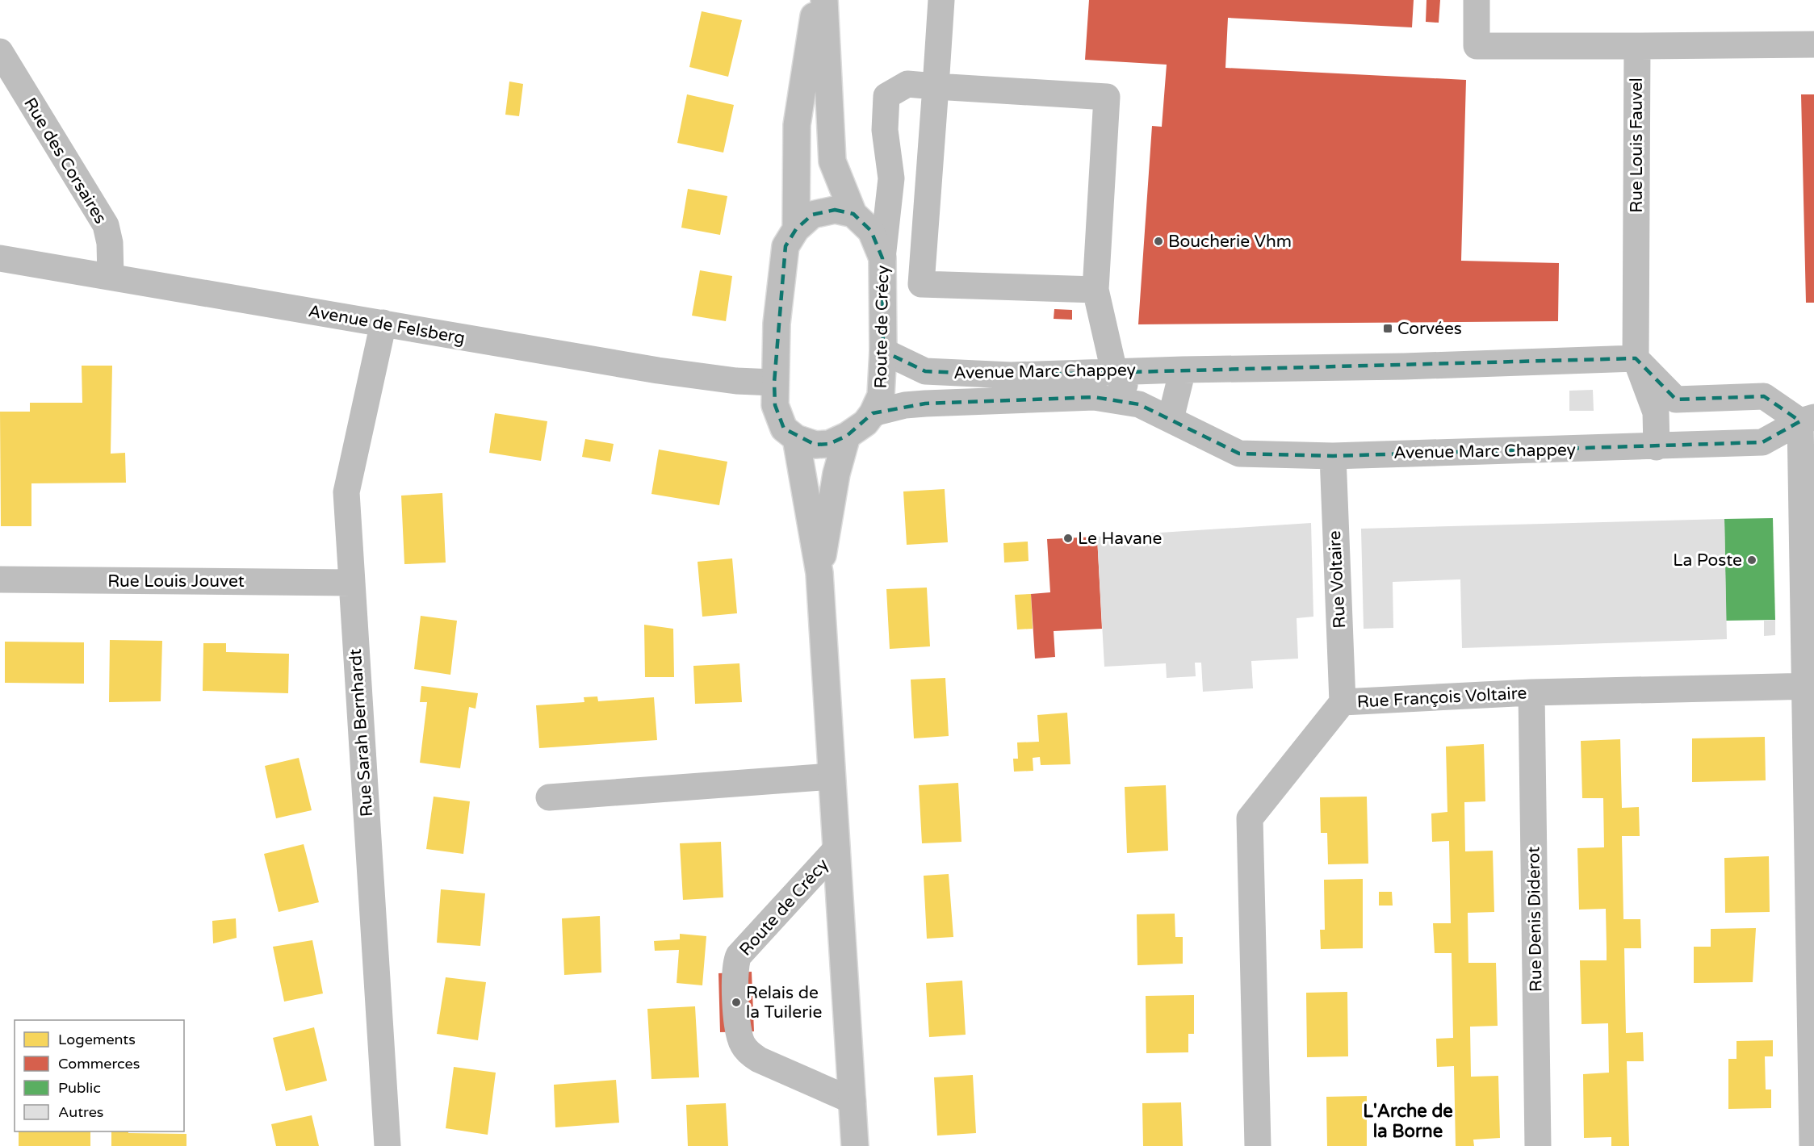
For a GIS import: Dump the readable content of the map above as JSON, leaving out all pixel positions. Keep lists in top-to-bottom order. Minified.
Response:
{"streets":{"street":["Rue Louis Fauvel","Rue des Corsaires","Avenue de Felsberg","Route de Crécy","Avenue Marc Chappey","Rue Voltaire","Rue Louis Jouvet","Rue François Voltaire","Rue Sarah Bernhardt","Rue Denis Diderot"]},"crossings":[["Rue Louis Fauvel","Avenue Marc Chappey"],["Rue des Corsaires","Avenue de Felsberg"],["Avenue de Felsberg","Rue Sarah Bernhardt"],["Route de Crécy","Avenue Marc Chappey"],["Avenue Marc Chappey","Rue Voltaire"],["Rue Voltaire","Rue François Voltaire"],["Rue Louis Jouvet","Rue Sarah Bernhardt"],["Rue François Voltaire","Rue Denis Diderot"]],"districts":["L'Arche de la Borne"],"places":{"other":["Boucherie Vhm","Le Havane","La Poste","Relais de la Tuilerie"],"transit":["Corvées"]},"legend":["Logements","Commerces","Public","Autres"]}
